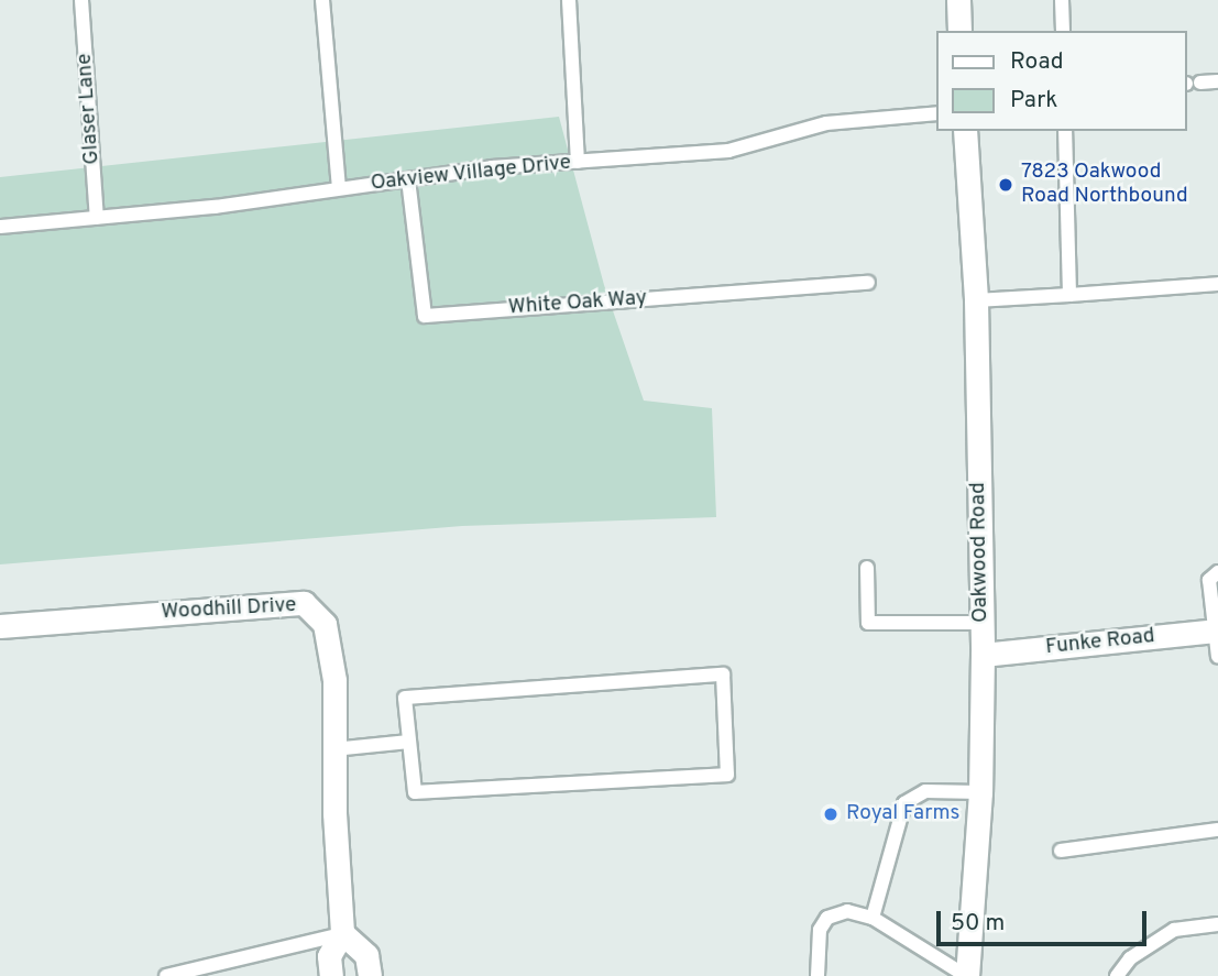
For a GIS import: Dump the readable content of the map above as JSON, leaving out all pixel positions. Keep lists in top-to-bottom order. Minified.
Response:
{"streets":{"street":["Oakwood Road","Woodhill Drive","Funke Road"],"lane":["Glaser Lane","Oakview Village Drive","White Oak Way"]},"crossings":[["Glaser Lane","Oakview Village Drive"],["Oakview Village Drive","White Oak Way"],["Oakwood Road","Funke Road"]],"places":["7823 Oakwood Road Northbound","Royal Farms"],"legend":["Road","Park"],"scale_bar":"50 m"}
